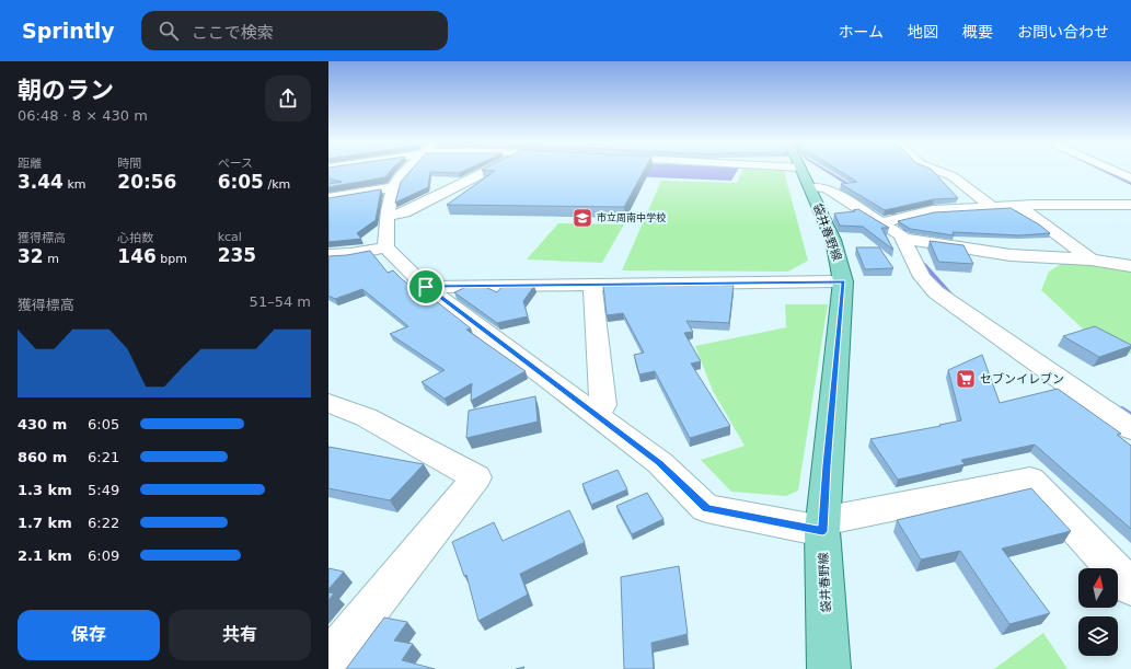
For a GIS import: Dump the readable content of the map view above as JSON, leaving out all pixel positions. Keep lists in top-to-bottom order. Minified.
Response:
{"streets":{"main road":["袋井春野線"]},"places":{"school or university":["市立周南中学校"],"supermarket":["セブンイレブン"]},"north":"top","page":{"header":"Sprintly","search":"ここで検索","nav":["ホーム","地図","概要","お問い合わせ"],"heading":["朝のラン","06:48 · 8 × 430 m"],"stats":[["距離","3.44 km"],["時間","20:56"],["ペース","6:05 /km"],["獲得標高","32 m"],["心拍数","146 bpm"],["kcal","235"]],"chart":["獲得標高","51–54 m"],"list":[{"name":"430 m","note":"6:05"},{"name":"860 m","note":"6:21"},{"name":"1.3 km","note":"5:49"},{"name":"1.7 km","note":"6:22"},{"name":"2.1 km","note":"6:09"}],"buttons":["保存","共有"]}}
